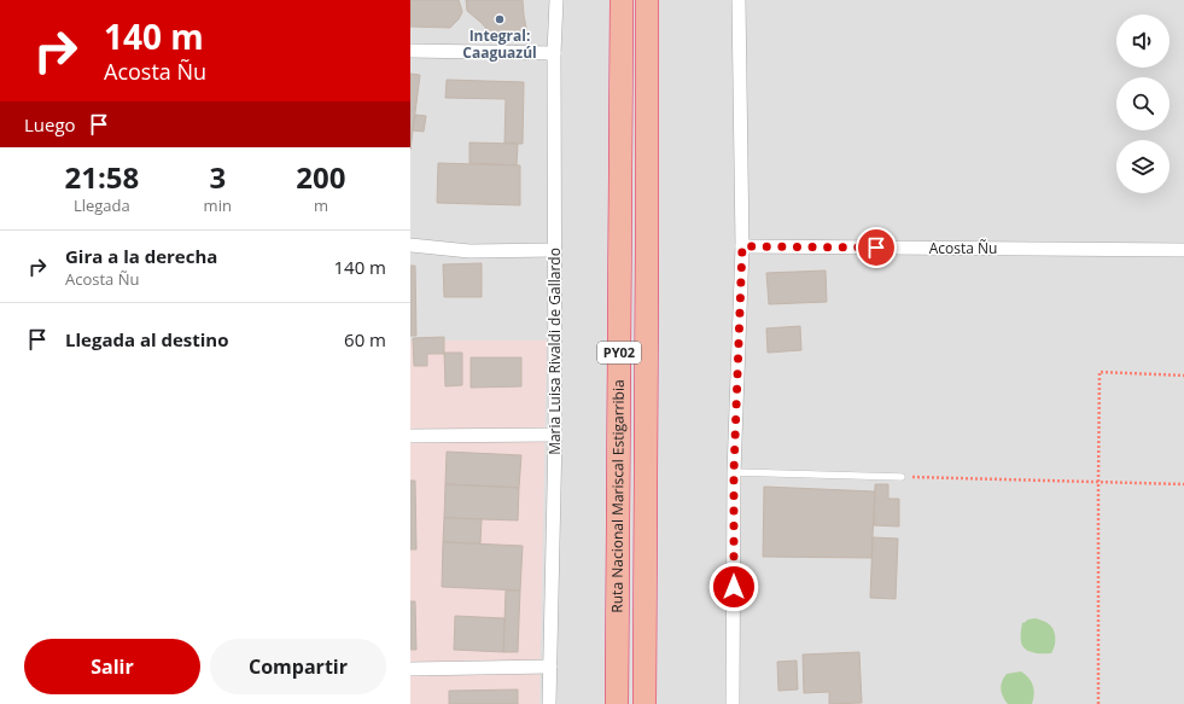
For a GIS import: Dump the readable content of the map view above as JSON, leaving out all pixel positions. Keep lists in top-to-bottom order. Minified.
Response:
{"streets":{"highway":["PY02","Ruta Nacional Mariscal Estigarribia"],"street":["Acosta Ñu","Maria Luisa Rivaldi de Gallardo"]},"places":["Integral: Caaguazúl"],"page":{"turn":["140 m","Acosta Ñu"],"then":"Luego","eta":["21:58","Llegada","3","min","200","m"],"list":[{"name":"Gira a la derecha","note":"Acosta Ñu","value":"140 m"},{"name":"Llegada al destino","value":"60 m"}],"buttons":["Salir","Compartir"]}}
